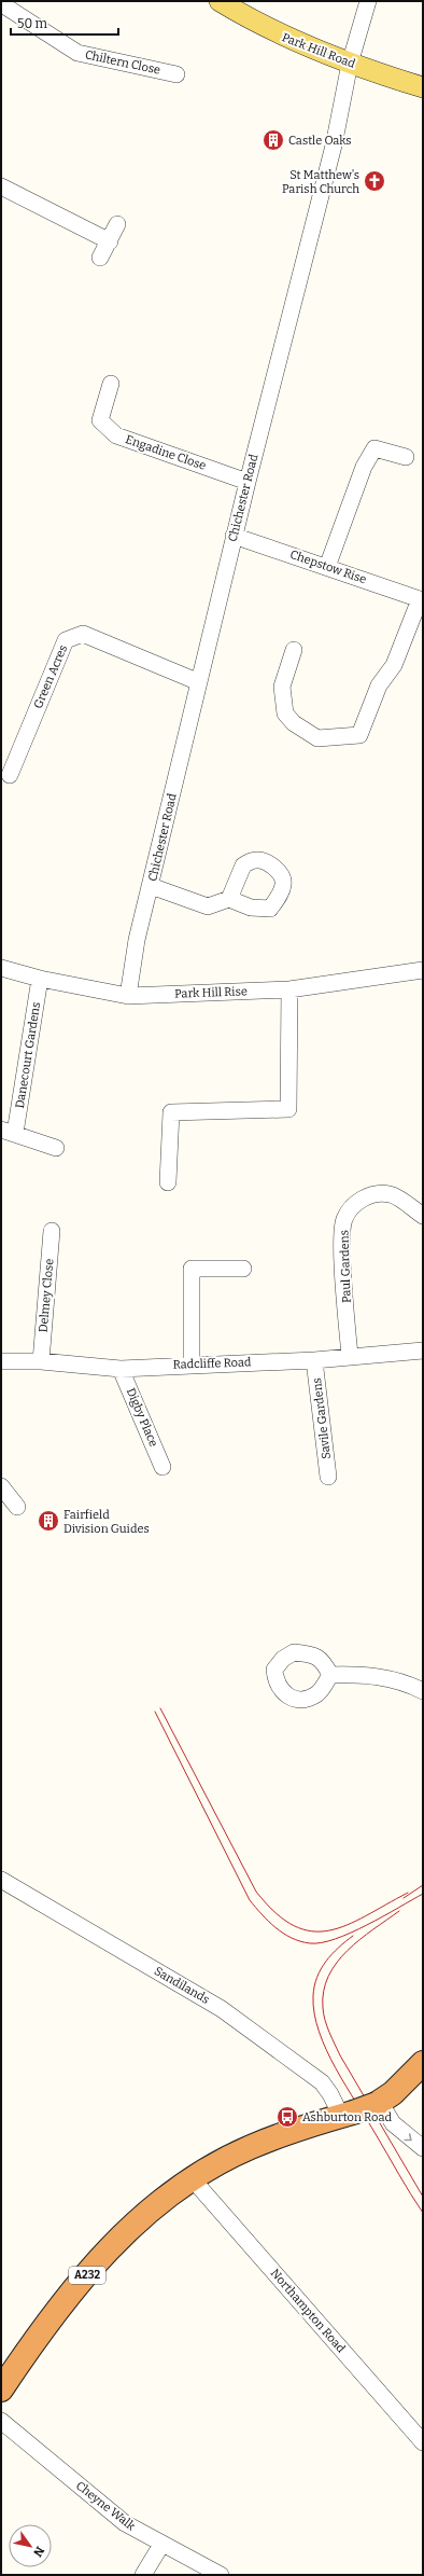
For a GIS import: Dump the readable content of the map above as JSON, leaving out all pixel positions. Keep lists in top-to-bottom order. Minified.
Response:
{"streets":{"highway":["A232"],"main road":["Park Hill Road"],"street":["Chiltern Close","Engadine Close","Chichester Road","Chepstow Rise","Green Acres","Park Hill Rise","Danecourt Gardens","Paul Gardens","Delmey Close","Radcliffe Road","Digby Place","Savile Gardens","Sandilands","Northampton Road","Cheyne Walk"]},"crossings":[["Park Hill Road","Chichester Road"],["Engadine Close","Chichester Road"],["Chichester Road","Chepstow Rise"],["Chichester Road","Green Acres"],["Chichester Road","Park Hill Rise"],["Park Hill Rise","Danecourt Gardens"],["Paul Gardens","Radcliffe Road"],["Delmey Close","Radcliffe Road"],["Radcliffe Road","Digby Place"],["Radcliffe Road","Savile Gardens"],["Sandilands","A232"],["A232","Northampton Road"]],"places":{"building":["Castle Oaks","Fairfield Division Guides"],"church":["St Matthew's Parish Church"],"bus stop":["Ashburton Road"]},"scale_bar":"50 m","north":"bottom right"}
